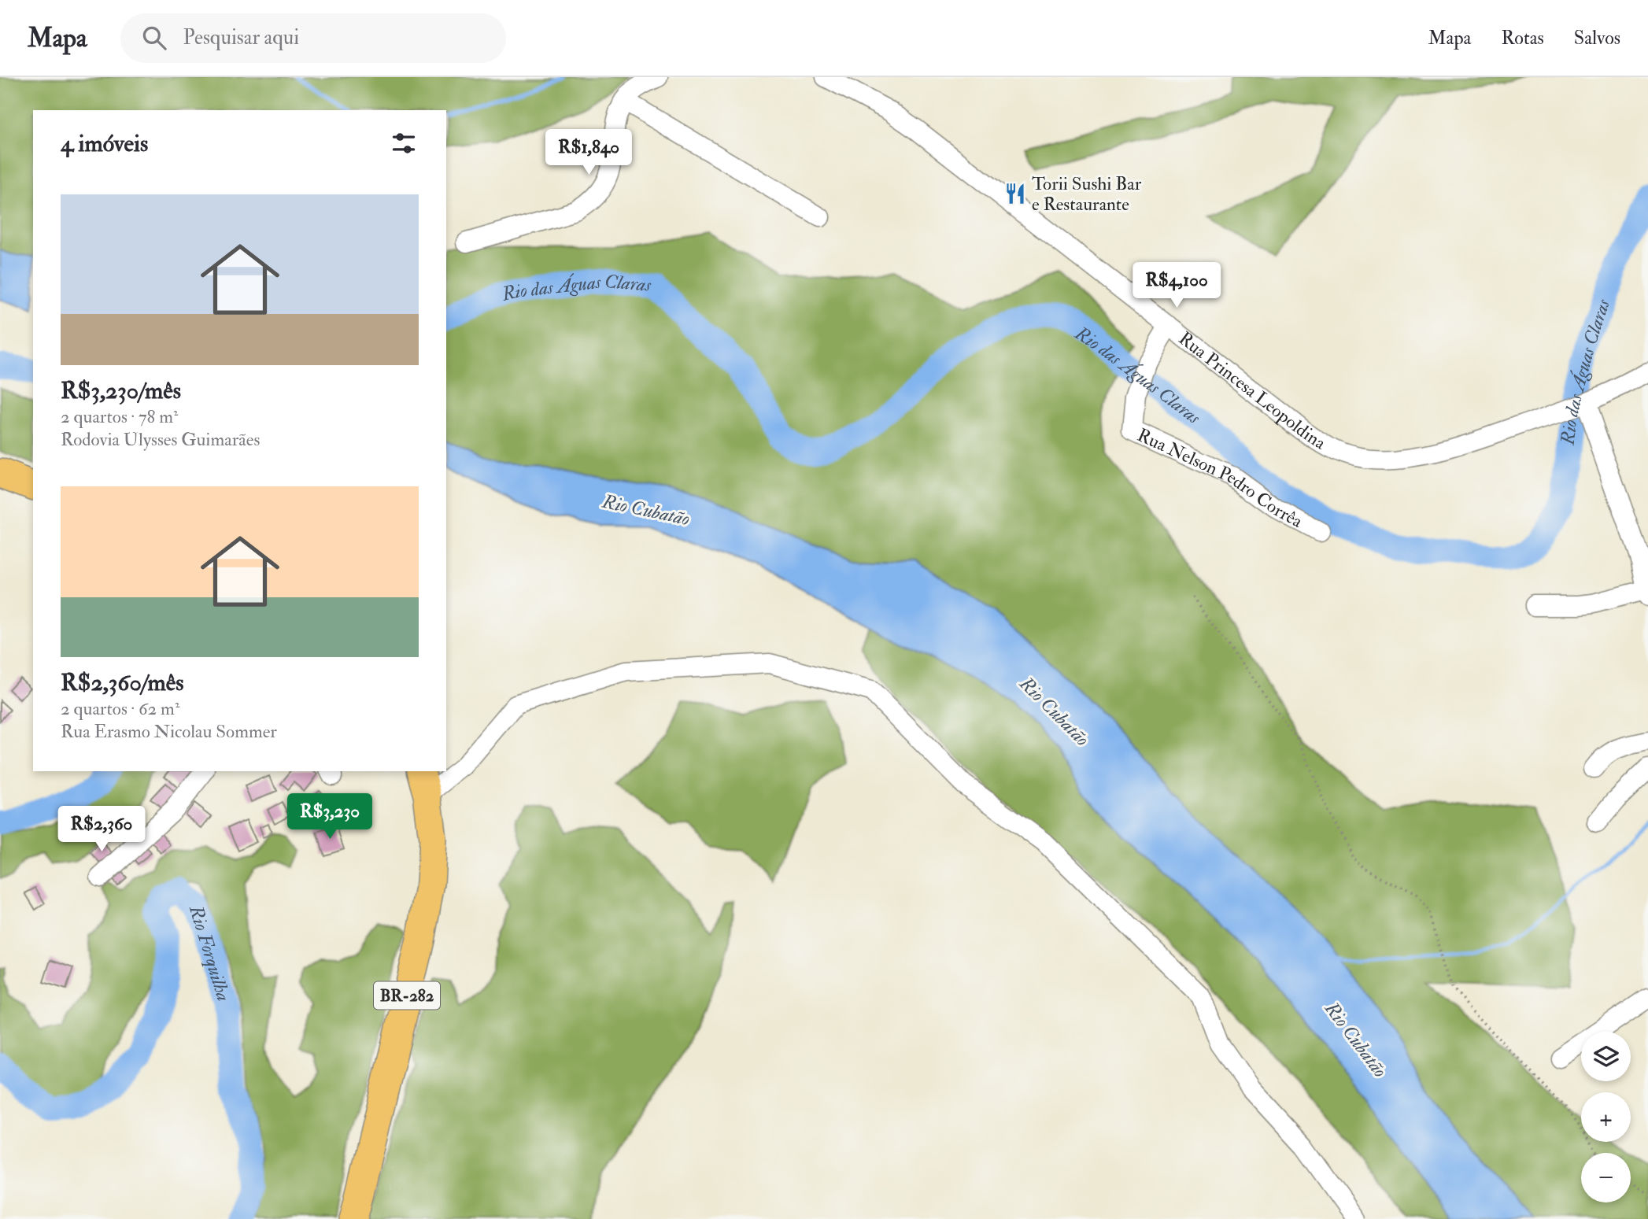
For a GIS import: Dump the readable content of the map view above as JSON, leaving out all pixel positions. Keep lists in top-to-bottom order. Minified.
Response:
{"streets":{"highway":["BR-282"],"street":["Rua Princesa Leopoldina","Rua Nelson Pedro Corrêa"]},"crossings":[["Rua Princesa Leopoldina","Rua Nelson Pedro Corrêa"]],"water":["Rio das Águas Claras","Rio Cubatão","Rio Forquilha"],"places":{"restaurant":["Torii Sushi Bar e Restaurante"]},"page":{"header":"Mapa","search":"Pesquisar aqui","nav":["Mapa","Rotas","Salvos"],"heading":"4 imóveis","price":["R$1,840","R$4,100","R$3,230","R$2,360"],"list":[{"name":"R$3,230/mês","note":"2 quartos · 78 m² · Rodovia Ulysses Guimarães"},{"name":"R$2,360/mês","note":"2 quartos · 62 m² · Rua Erasmo Nicolau Sommer"}],"map_buttons":["+","−"]}}
